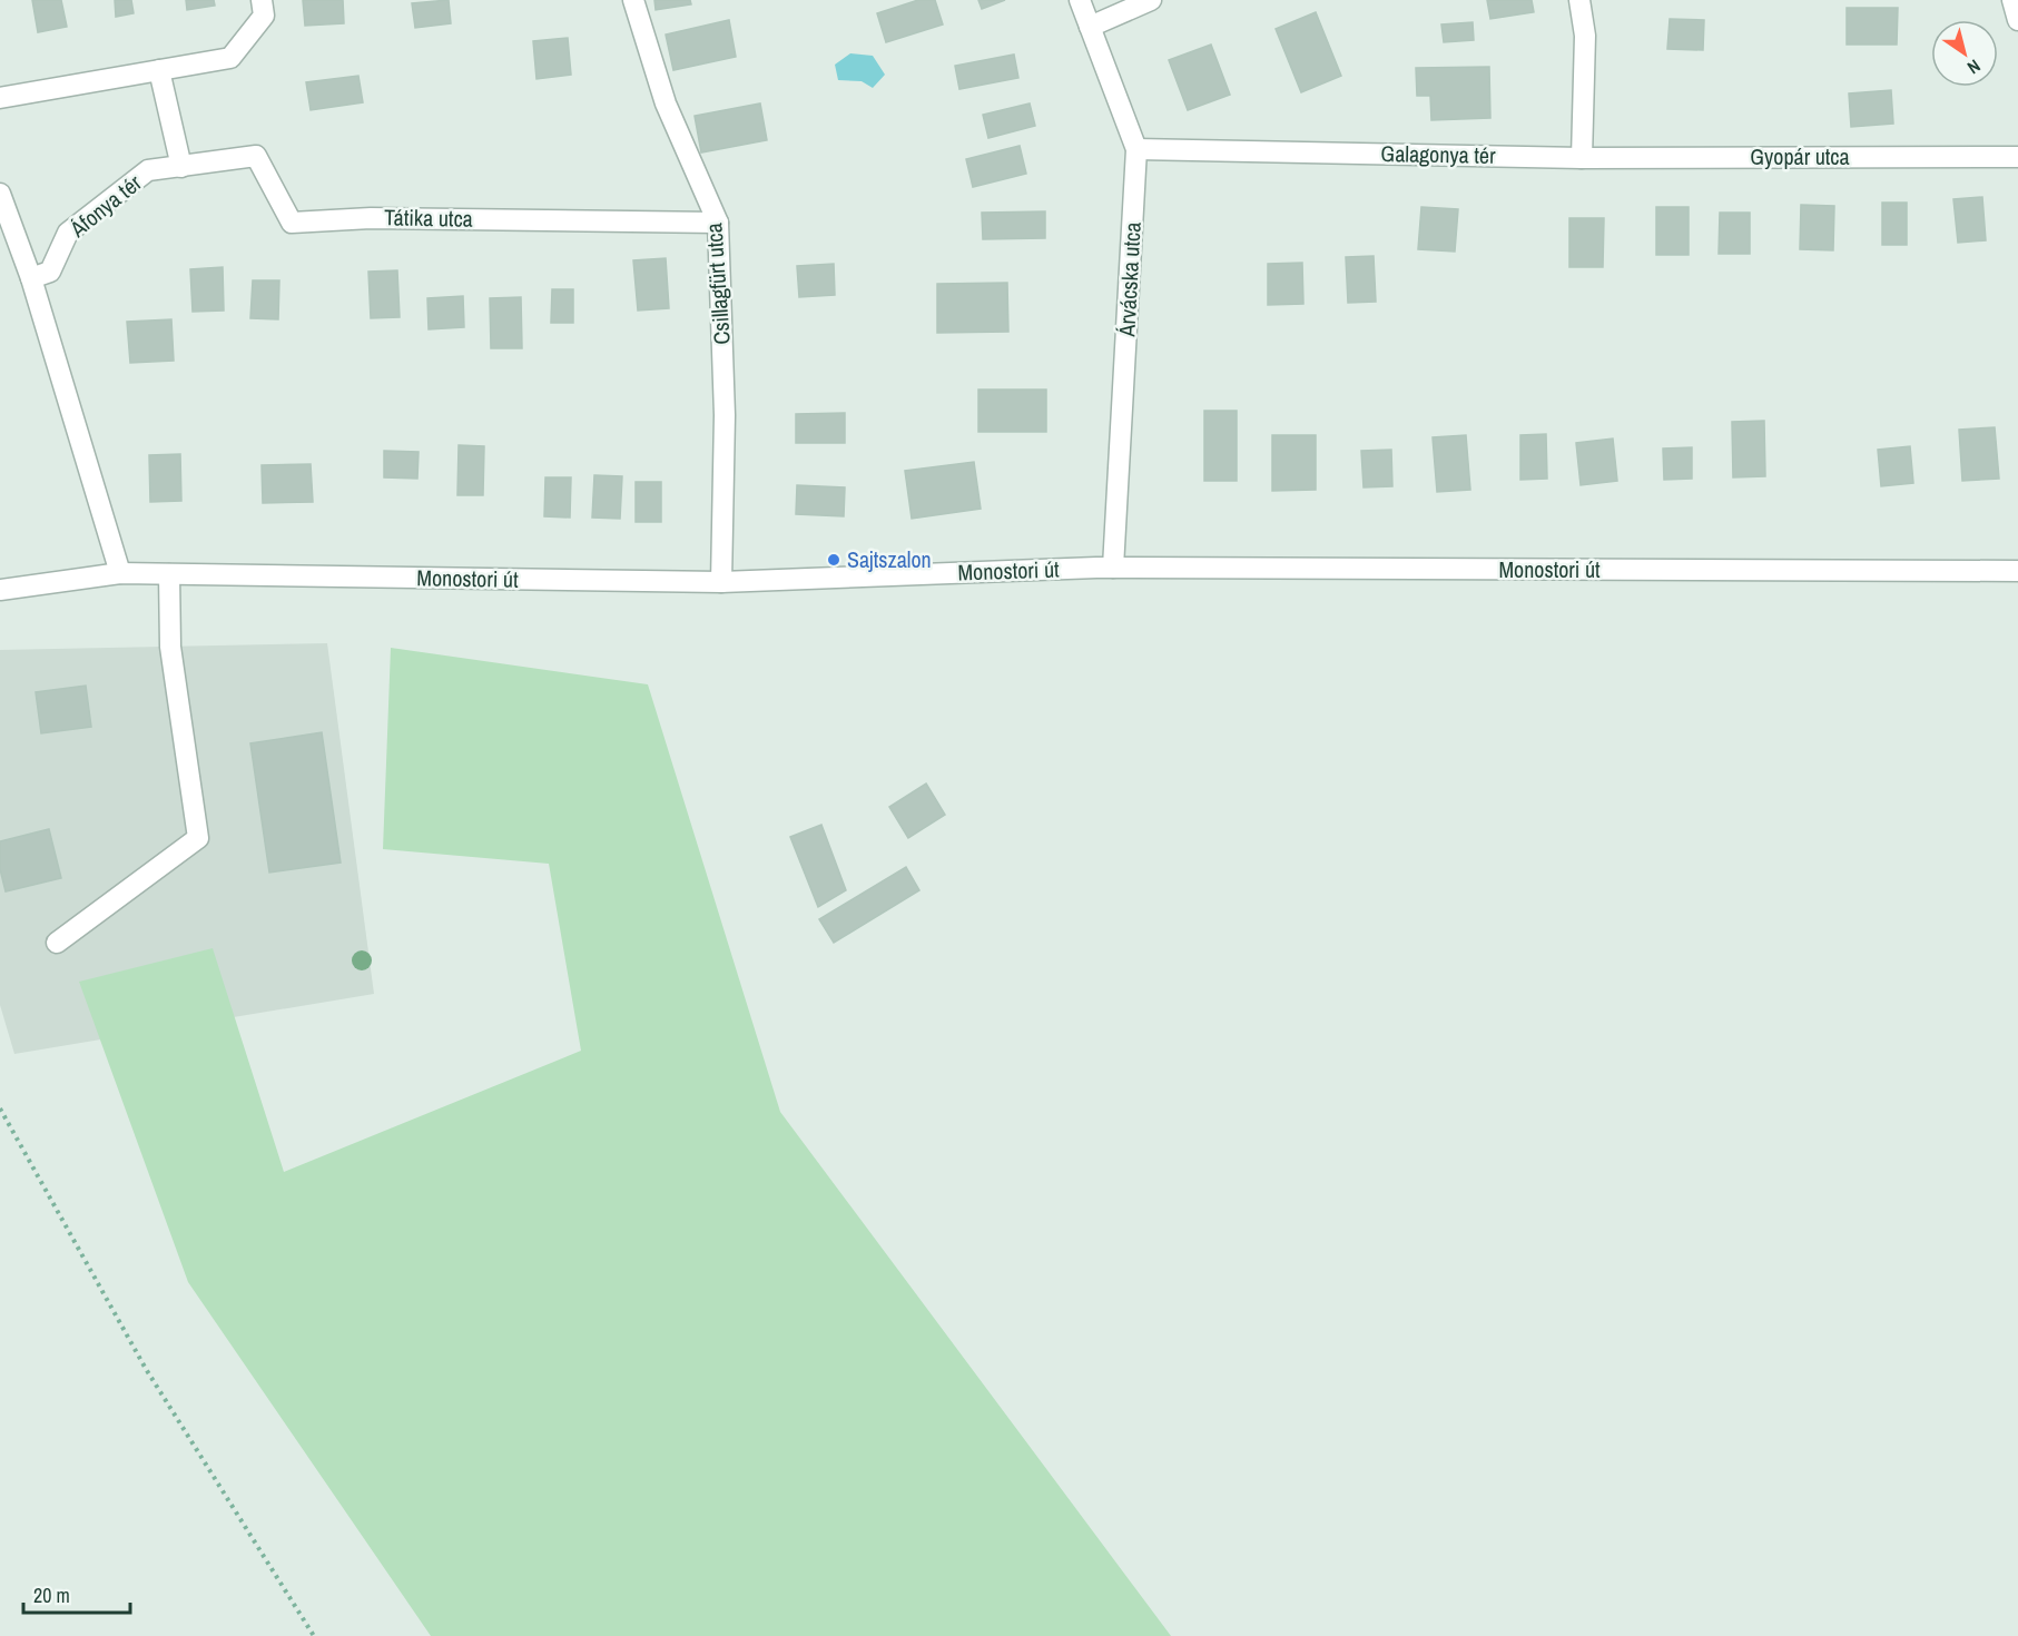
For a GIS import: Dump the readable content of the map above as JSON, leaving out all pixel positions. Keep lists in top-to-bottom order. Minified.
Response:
{"streets":{"street":["Galagonya tér","Gyopár utca","Áfonya tér","Tátika utca","Árvácska utca","Csillagfürt utca","Monostori út"]},"crossings":[["Galagonya tér","Gyopár utca"],["Galagonya tér","Árvácska utca"],["Áfonya tér","Tátika utca"],["Tátika utca","Csillagfürt utca"],["Árvácska utca","Monostori út"],["Csillagfürt utca","Monostori út"]],"places":["Sajtszalon"],"scale_bar":"20 m","north":"bottom right"}
